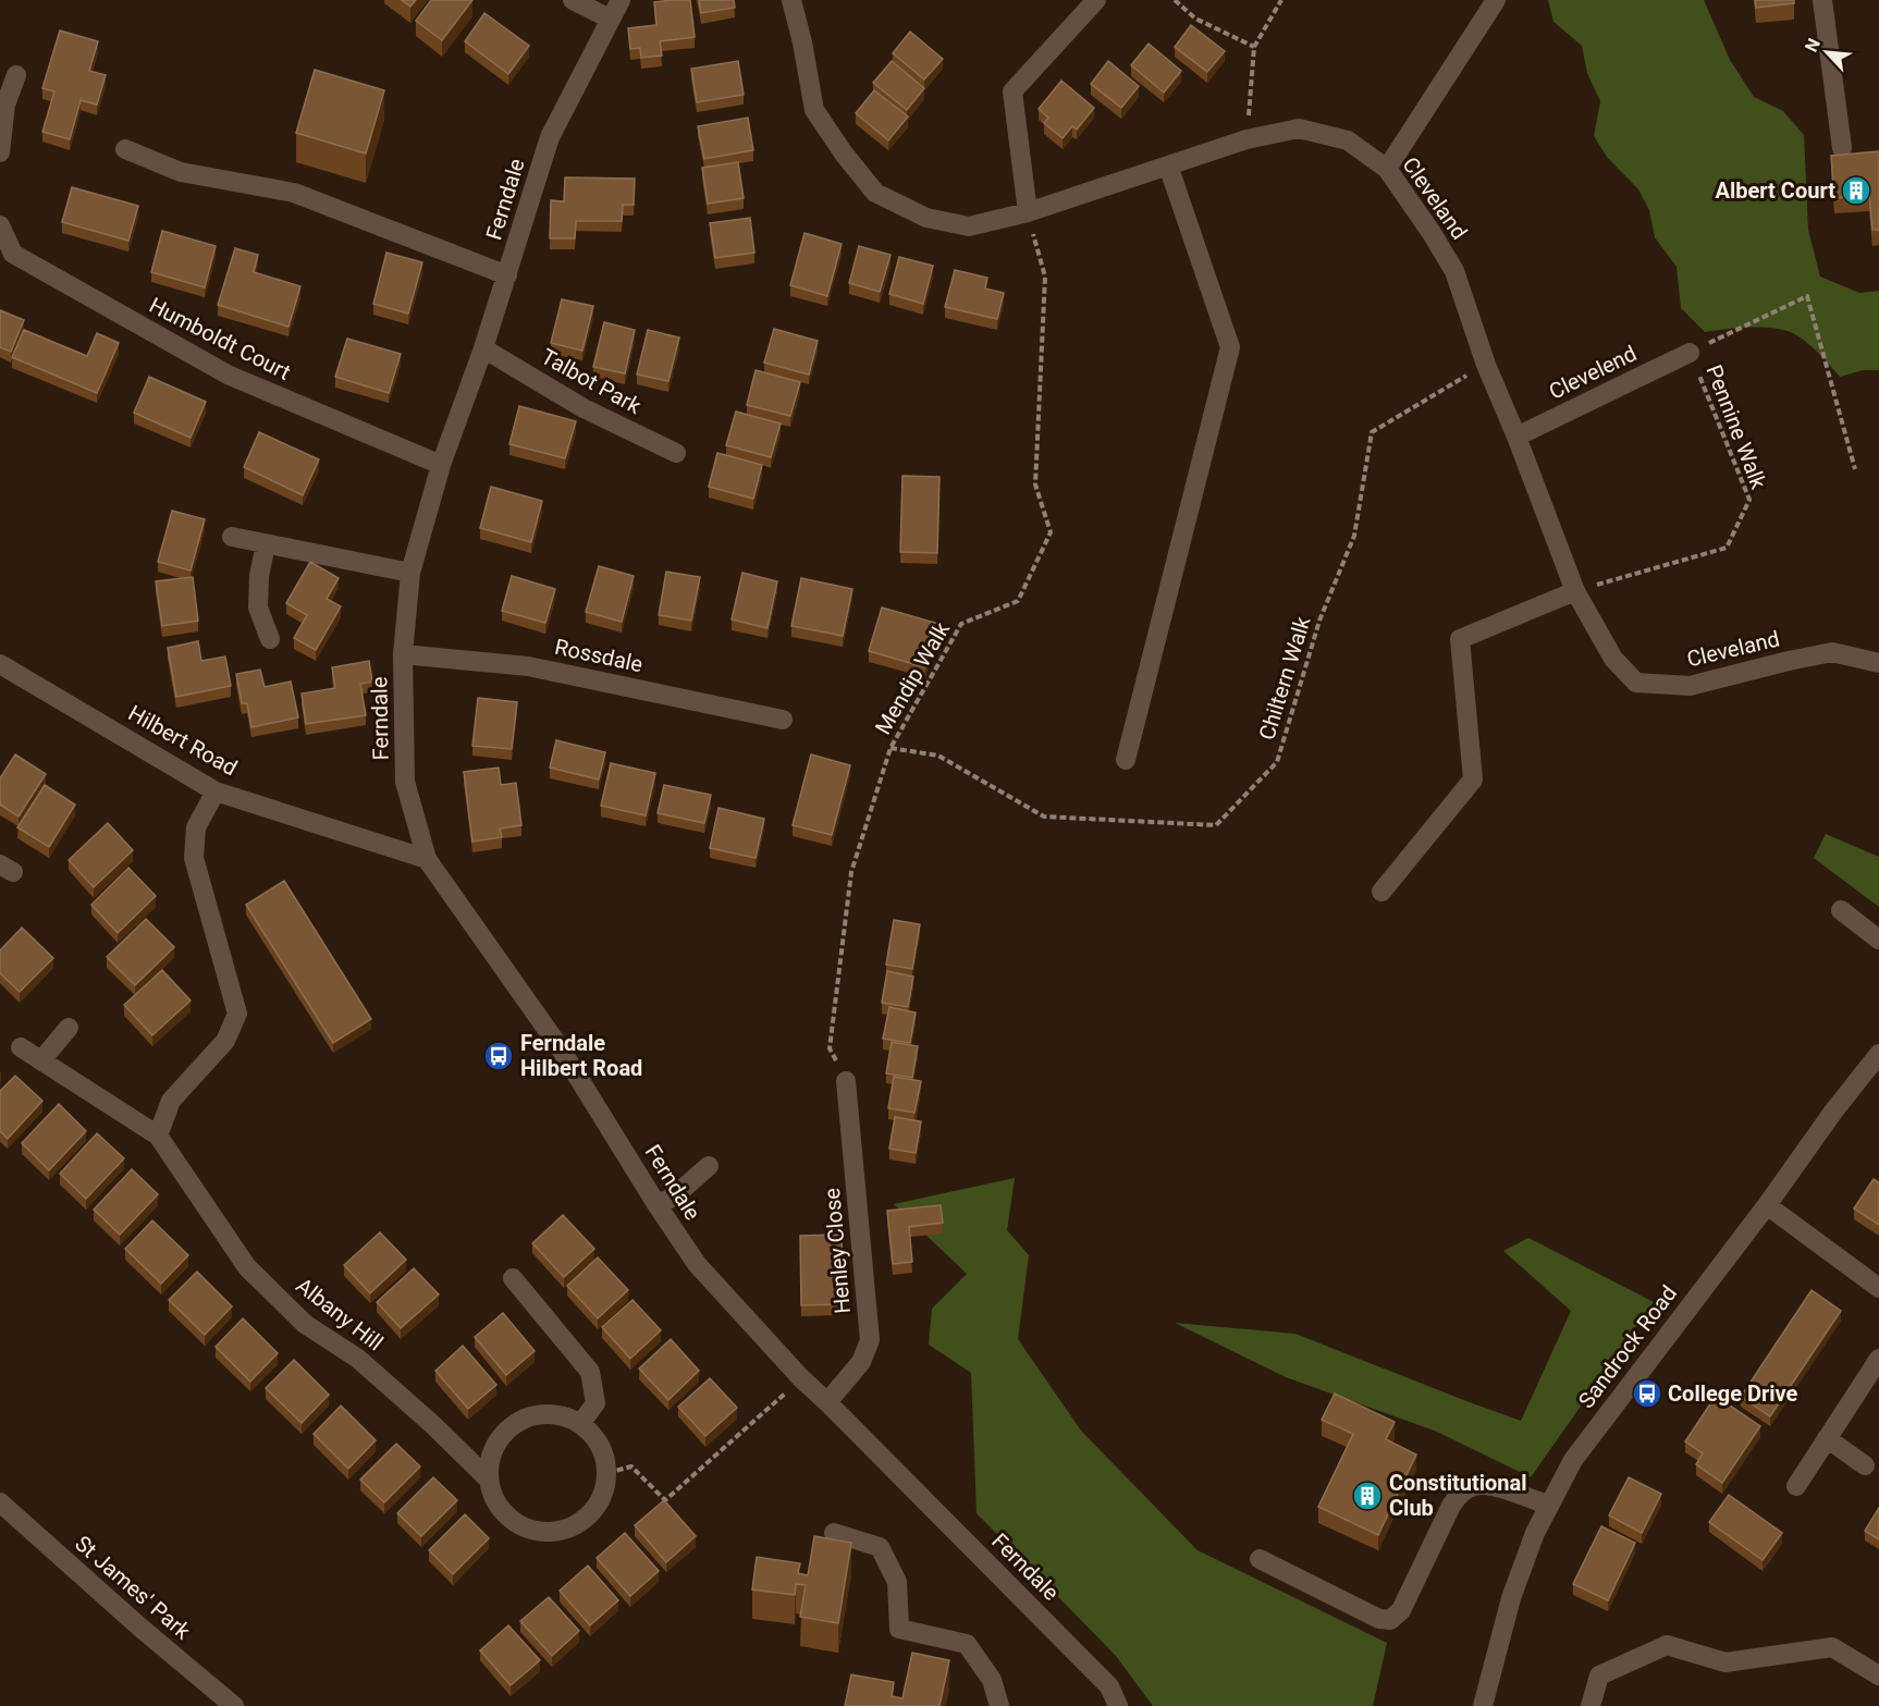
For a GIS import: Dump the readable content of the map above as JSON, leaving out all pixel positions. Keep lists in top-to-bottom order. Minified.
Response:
{"streets":{"street":["Cleveland","Ferndale","Humboldt Court","Clevelend","Talbot Park","Rossdale","Hilbert Road","Henley Close","Albany Hill","Sandrock Road","St James' Park"],"path":["Pennine Walk","Mendip Walk","Chiltern Walk"]},"crossings":[["Cleveland","Clevelend"],["Cleveland","Pennine Walk"],["Cleveland","Mendip Walk"],["Cleveland","Chiltern Walk"],["Ferndale","Humboldt Court"],["Ferndale","Talbot Park"],["Ferndale","Rossdale"],["Ferndale","Hilbert Road"],["Ferndale","Henley Close"],["Clevelend","Pennine Walk"],["Mendip Walk","Chiltern Walk"],["Mendip Walk","Henley Close"]],"places":{"building":["Albert Court","Constitutional Club"],"bus stop":["Ferndale Hilbert Road","College Drive"]},"north":"top left"}
